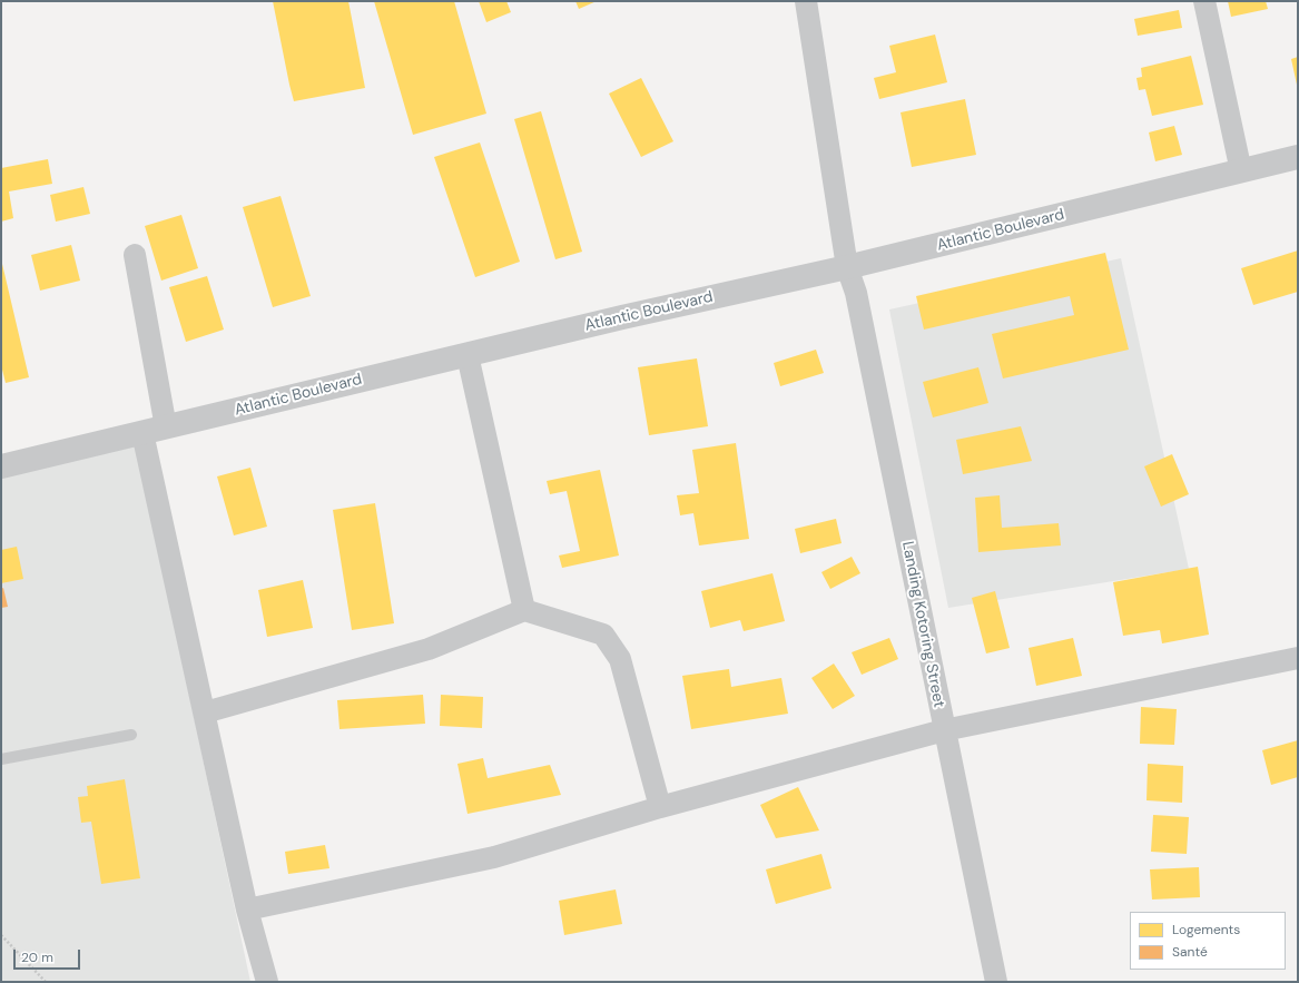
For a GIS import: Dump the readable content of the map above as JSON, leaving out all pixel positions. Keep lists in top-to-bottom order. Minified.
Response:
{"streets":{"street":["Atlantic Boulevard","Landing Kotoring Street"]},"crossings":[["Atlantic Boulevard","Landing Kotoring Street"]],"legend":["Logements","Santé"],"scale_bar":"20 m"}
